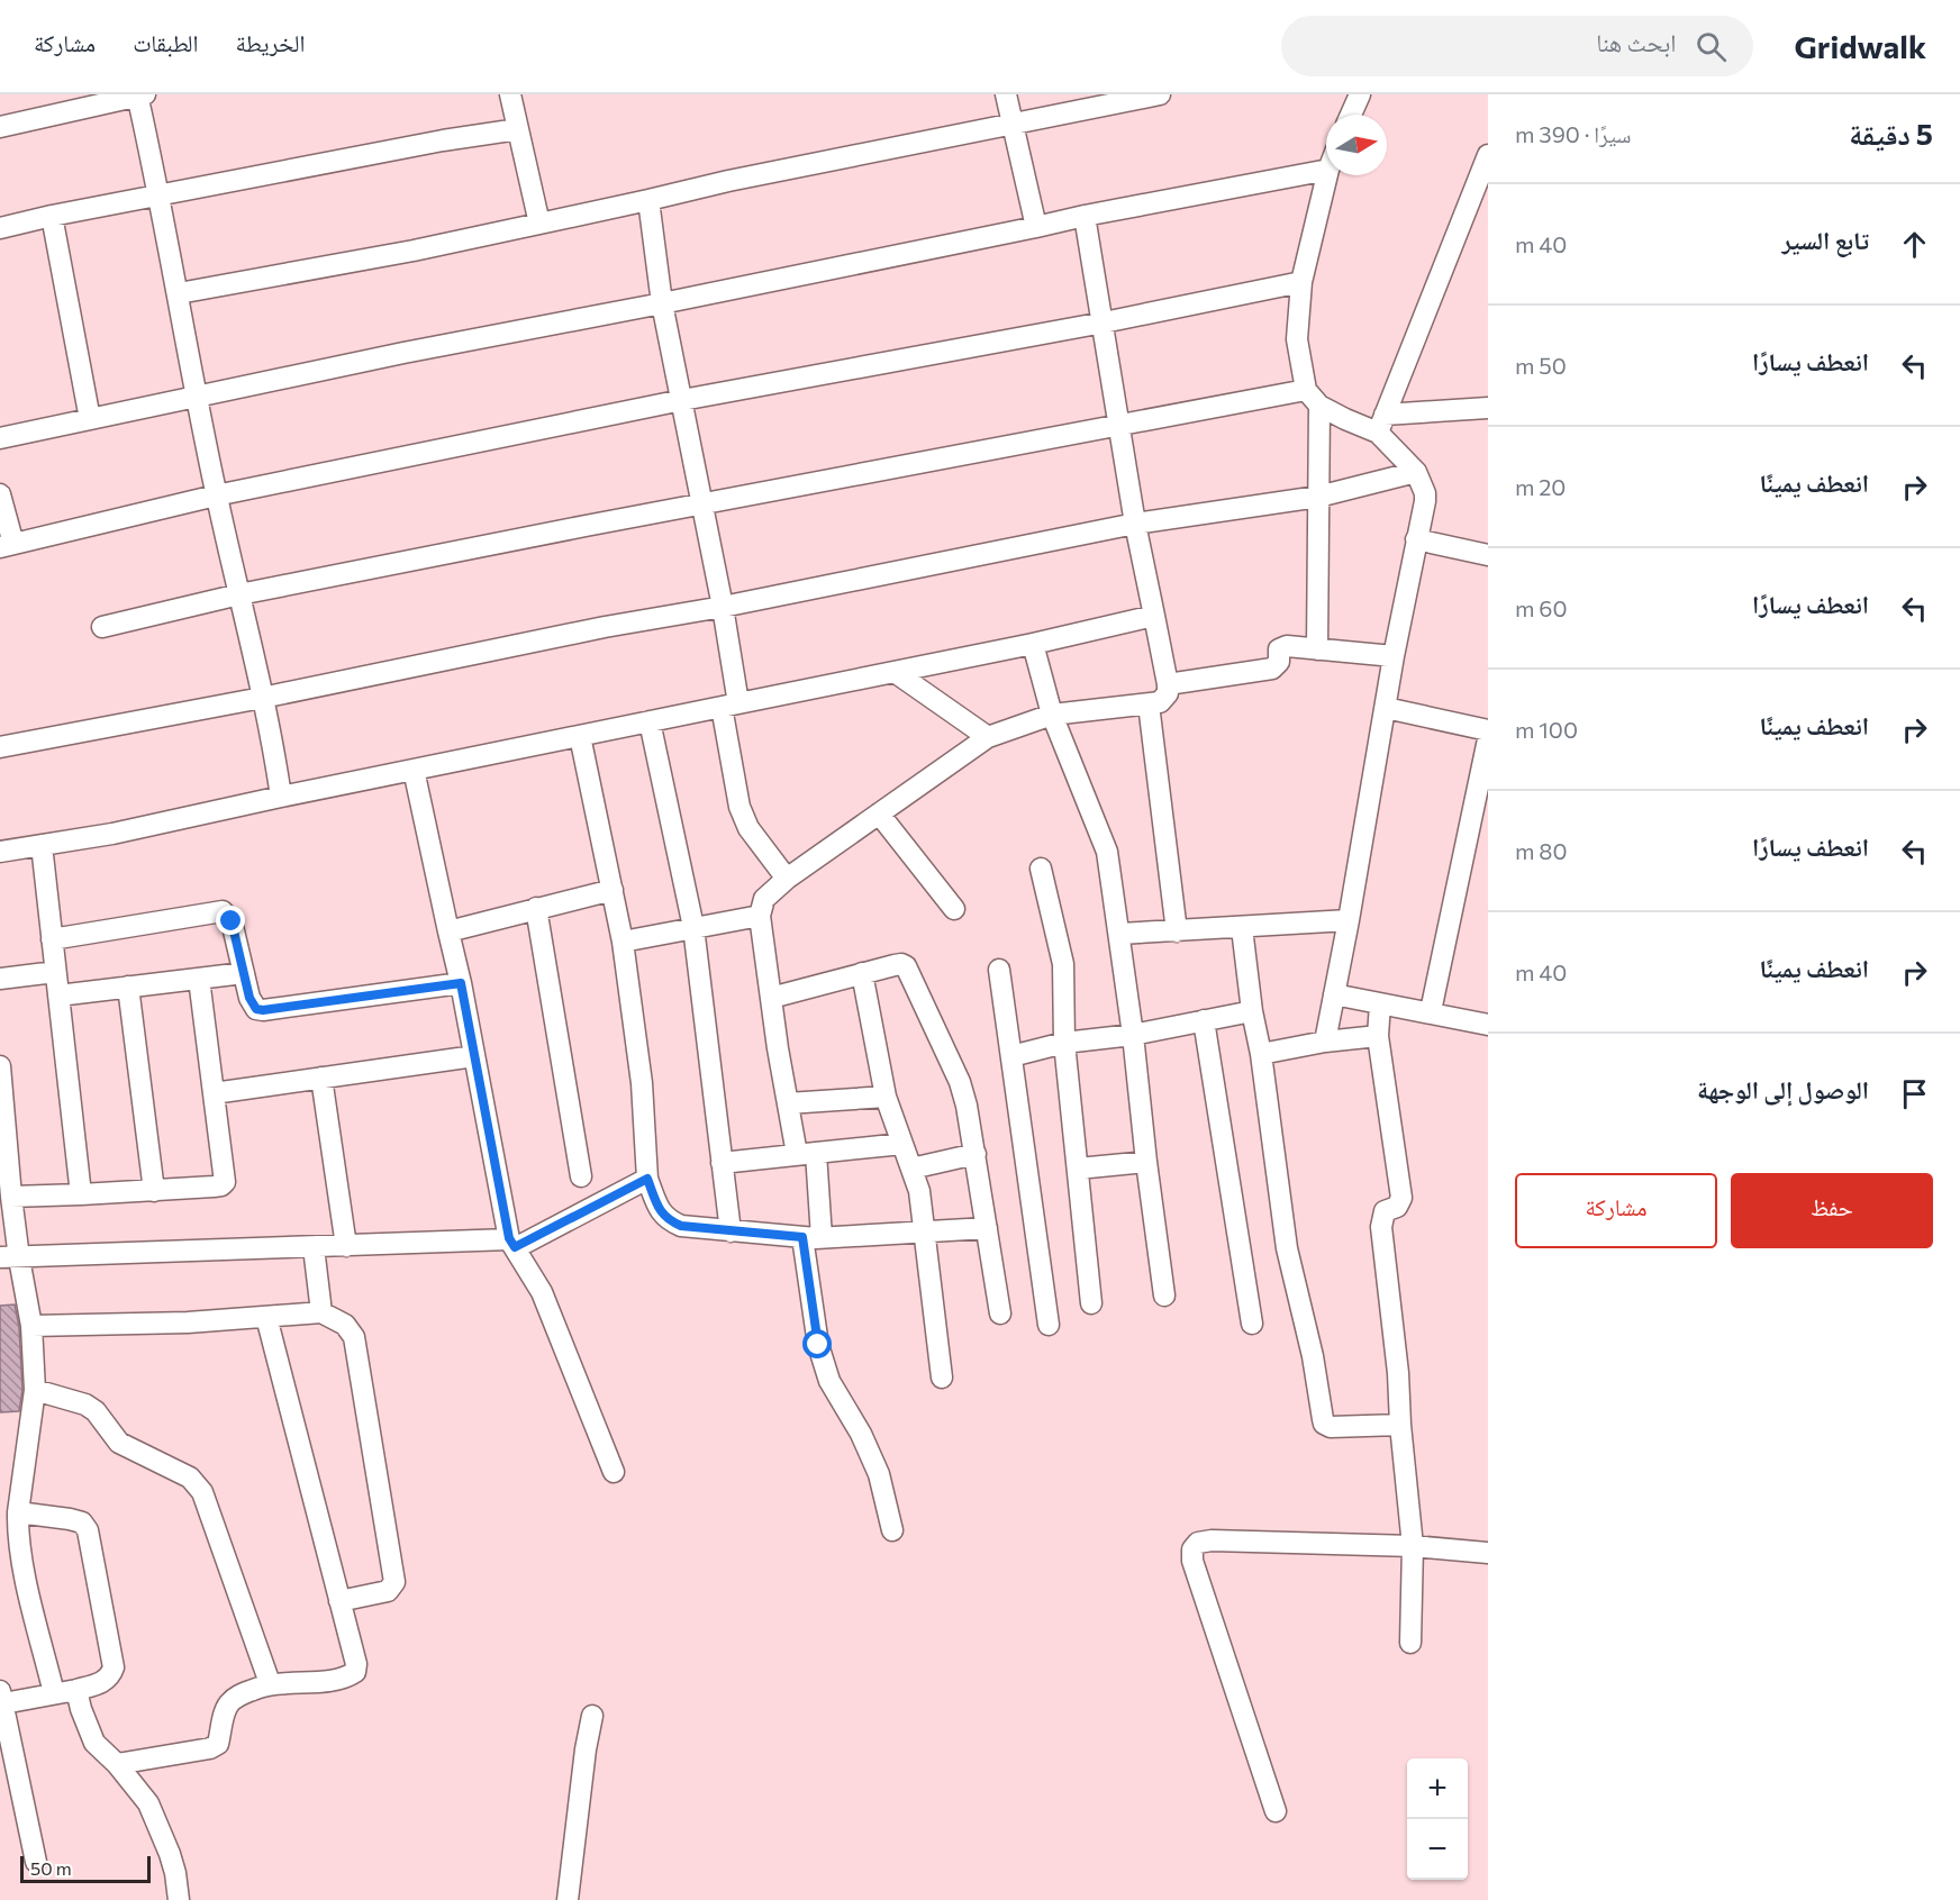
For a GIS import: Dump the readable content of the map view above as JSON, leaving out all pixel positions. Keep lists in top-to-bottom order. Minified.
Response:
{"scale_bar":"50 m","north":"right","page":{"header":"Gridwalk","search":"ابحث هنا","nav":["الخريطة","الطبقات","مشاركة"],"heading":["5 دقيقة","سيرًا · 390 m"],"list":[["تابع السير","40 m"],["انعطف يسارًا","50 m"],["انعطف يمينًا","20 m"],["انعطف يسارًا","60 m"],["انعطف يمينًا","100 m"],["انعطف يسارًا","80 m"],["انعطف يمينًا","40 m"],"الوصول إلى الوجهة"],"buttons":["حفظ","مشاركة"],"map_buttons":["+","−"],"scale":"50 m"}}
